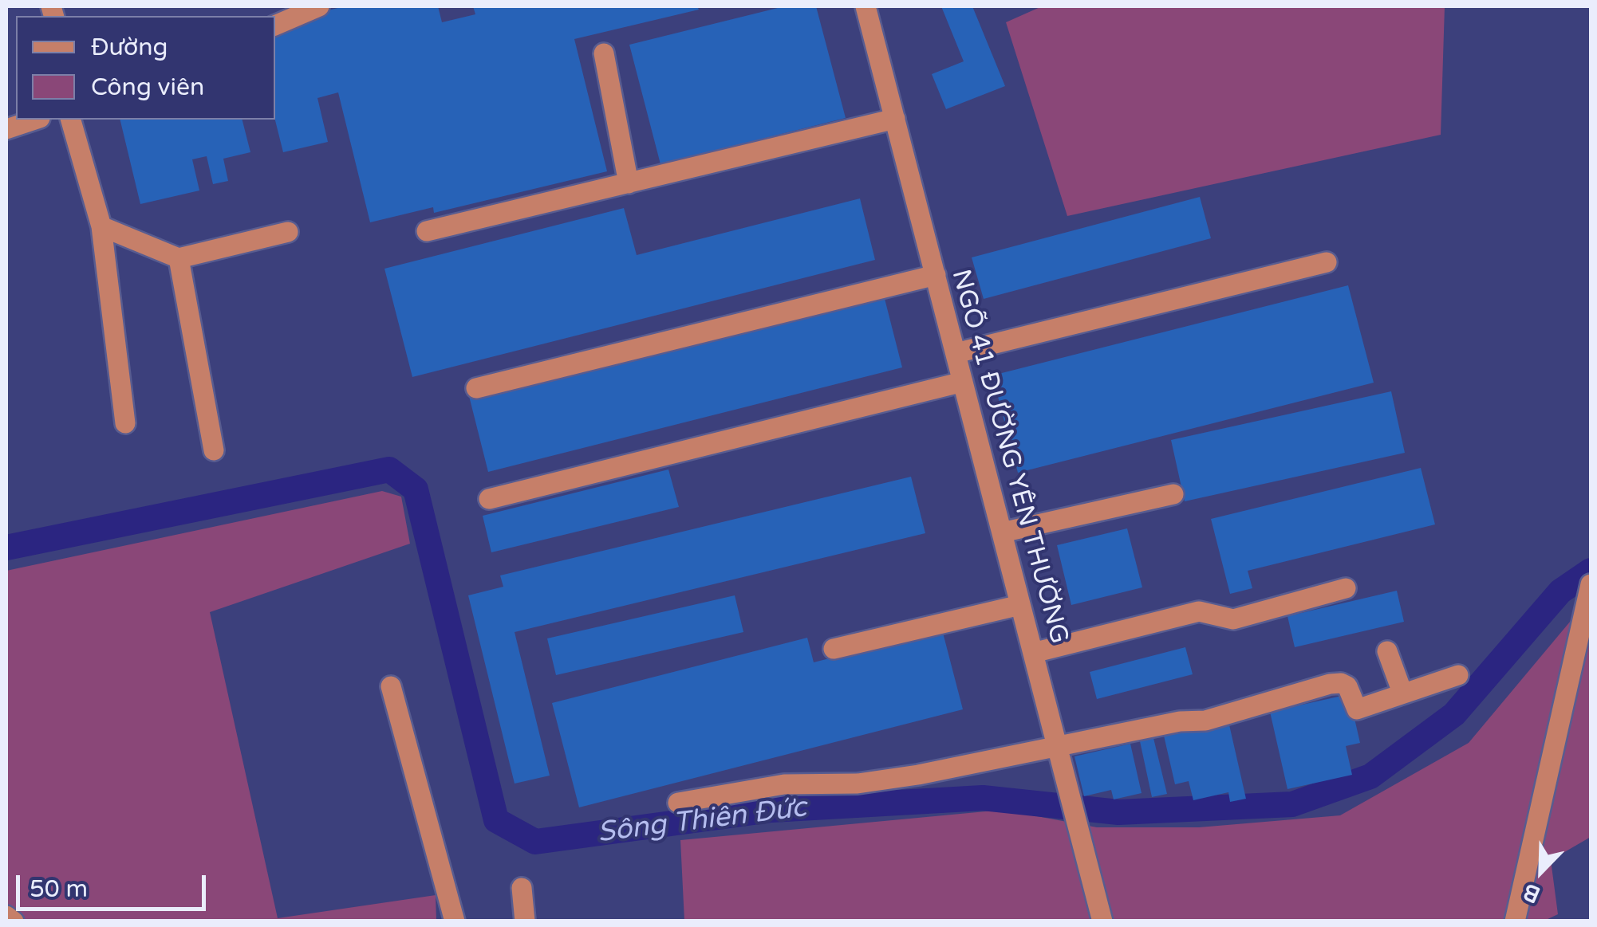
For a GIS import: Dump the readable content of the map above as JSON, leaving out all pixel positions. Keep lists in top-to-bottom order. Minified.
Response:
{"streets":{"street":["NGÕ 41 ĐƯỜNG YÊN THƯỜNG"]},"water":["Sông Thiên Đức"],"legend":["Đường","Công viên"],"scale_bar":"50 m","north":"bottom left"}
